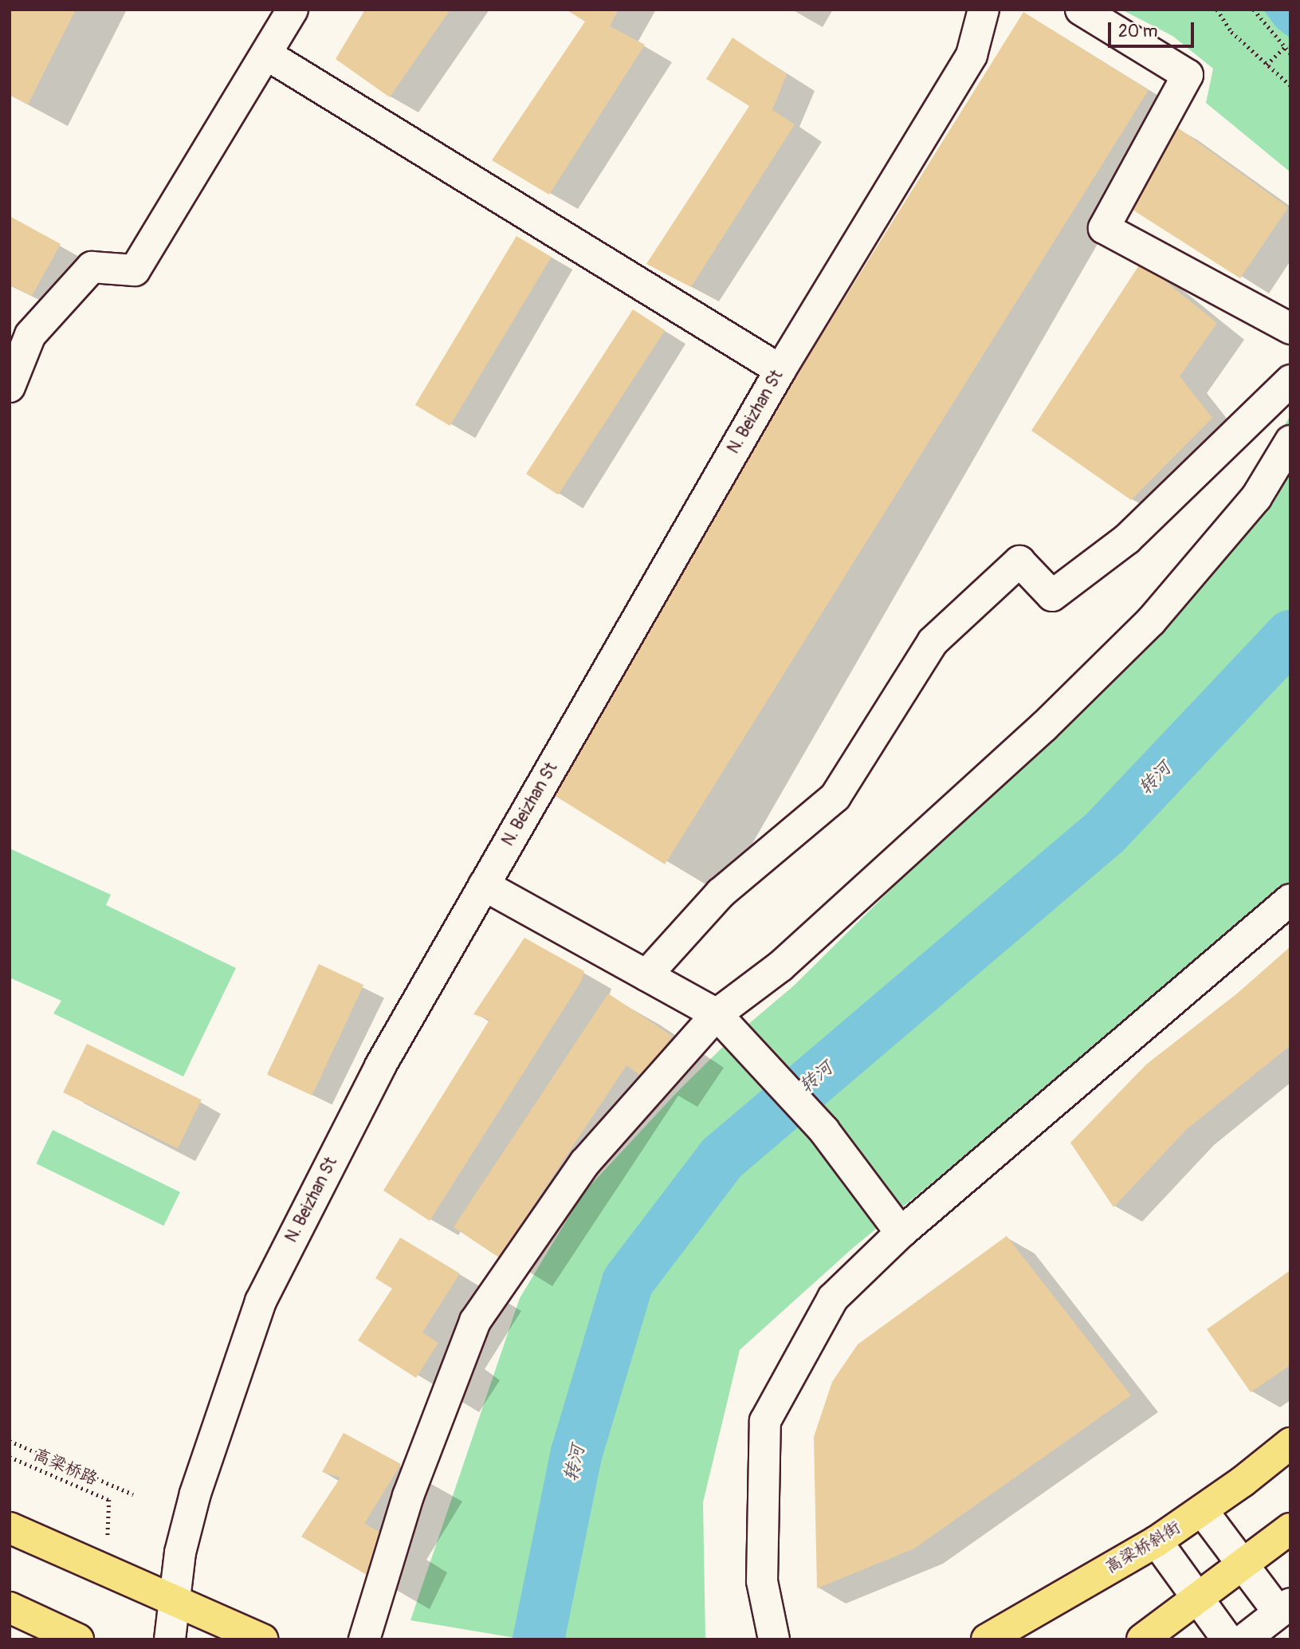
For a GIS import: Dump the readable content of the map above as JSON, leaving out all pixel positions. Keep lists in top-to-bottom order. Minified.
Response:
{"streets":{"main road":["高梁桥斜街"],"street":["N. Beizhan St"],"path":["高梁桥路"]},"water":["转河"],"scale_bar":"20 m"}
